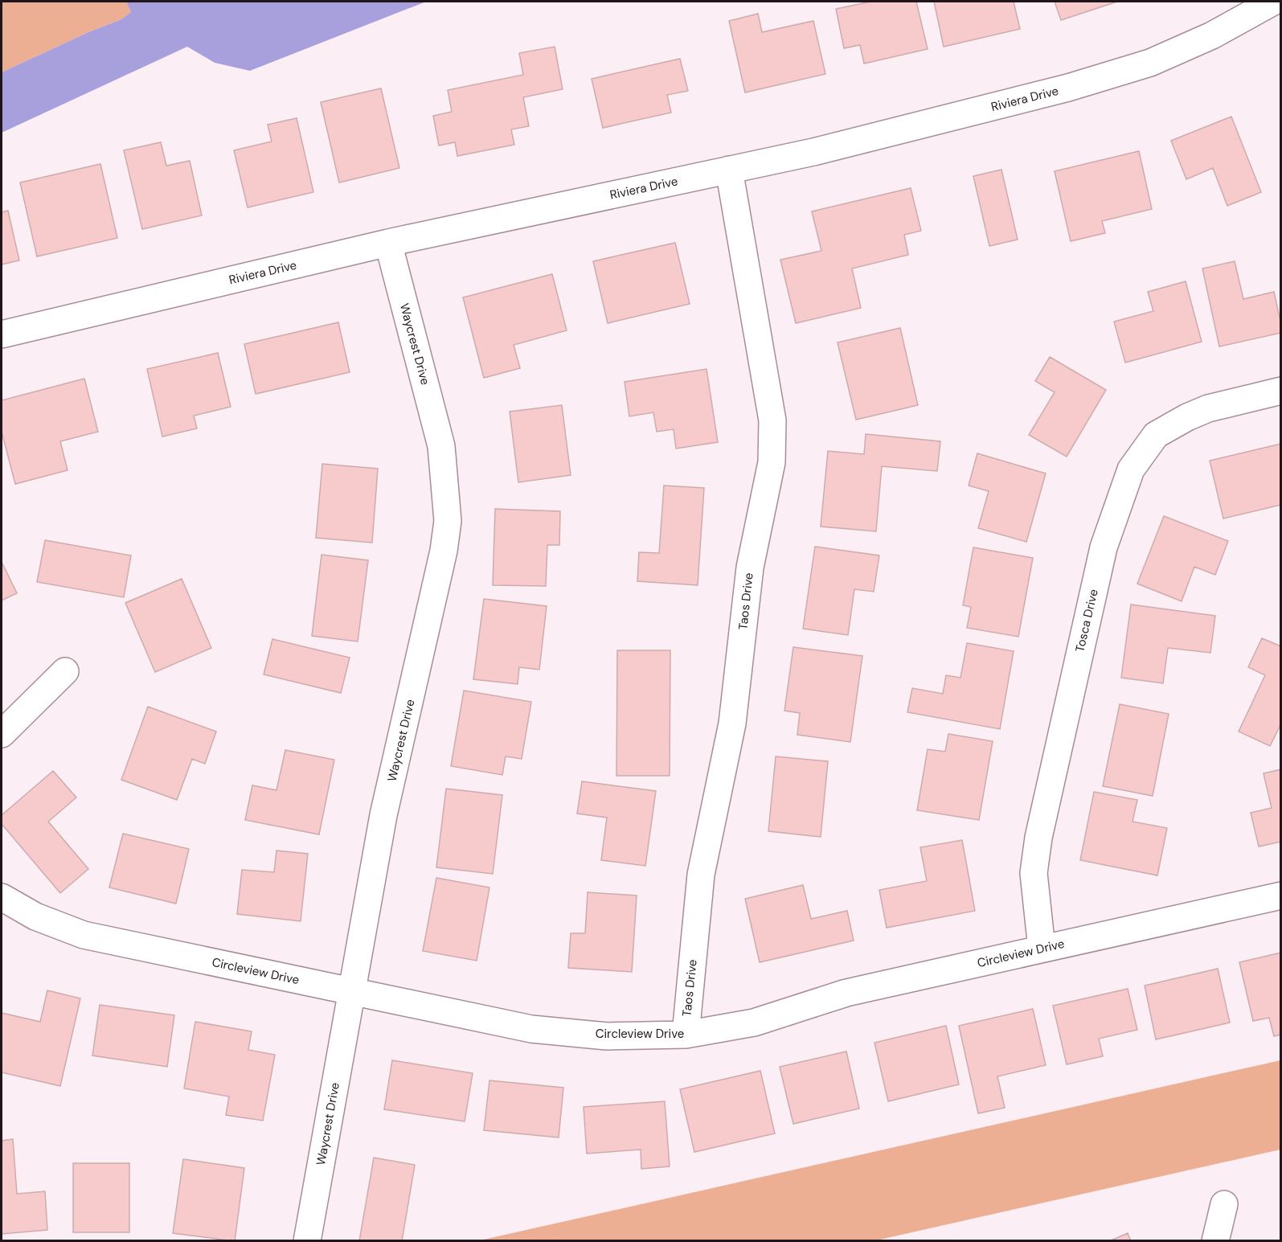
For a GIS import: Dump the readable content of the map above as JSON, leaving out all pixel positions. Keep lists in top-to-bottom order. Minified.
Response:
{"streets":{"street":["Riviera Drive","Waycrest Drive","Taos Drive","Tosca Drive","Circleview Drive"]},"crossings":[["Riviera Drive","Waycrest Drive"],["Riviera Drive","Taos Drive"],["Waycrest Drive","Circleview Drive"],["Taos Drive","Circleview Drive"],["Tosca Drive","Circleview Drive"]]}
